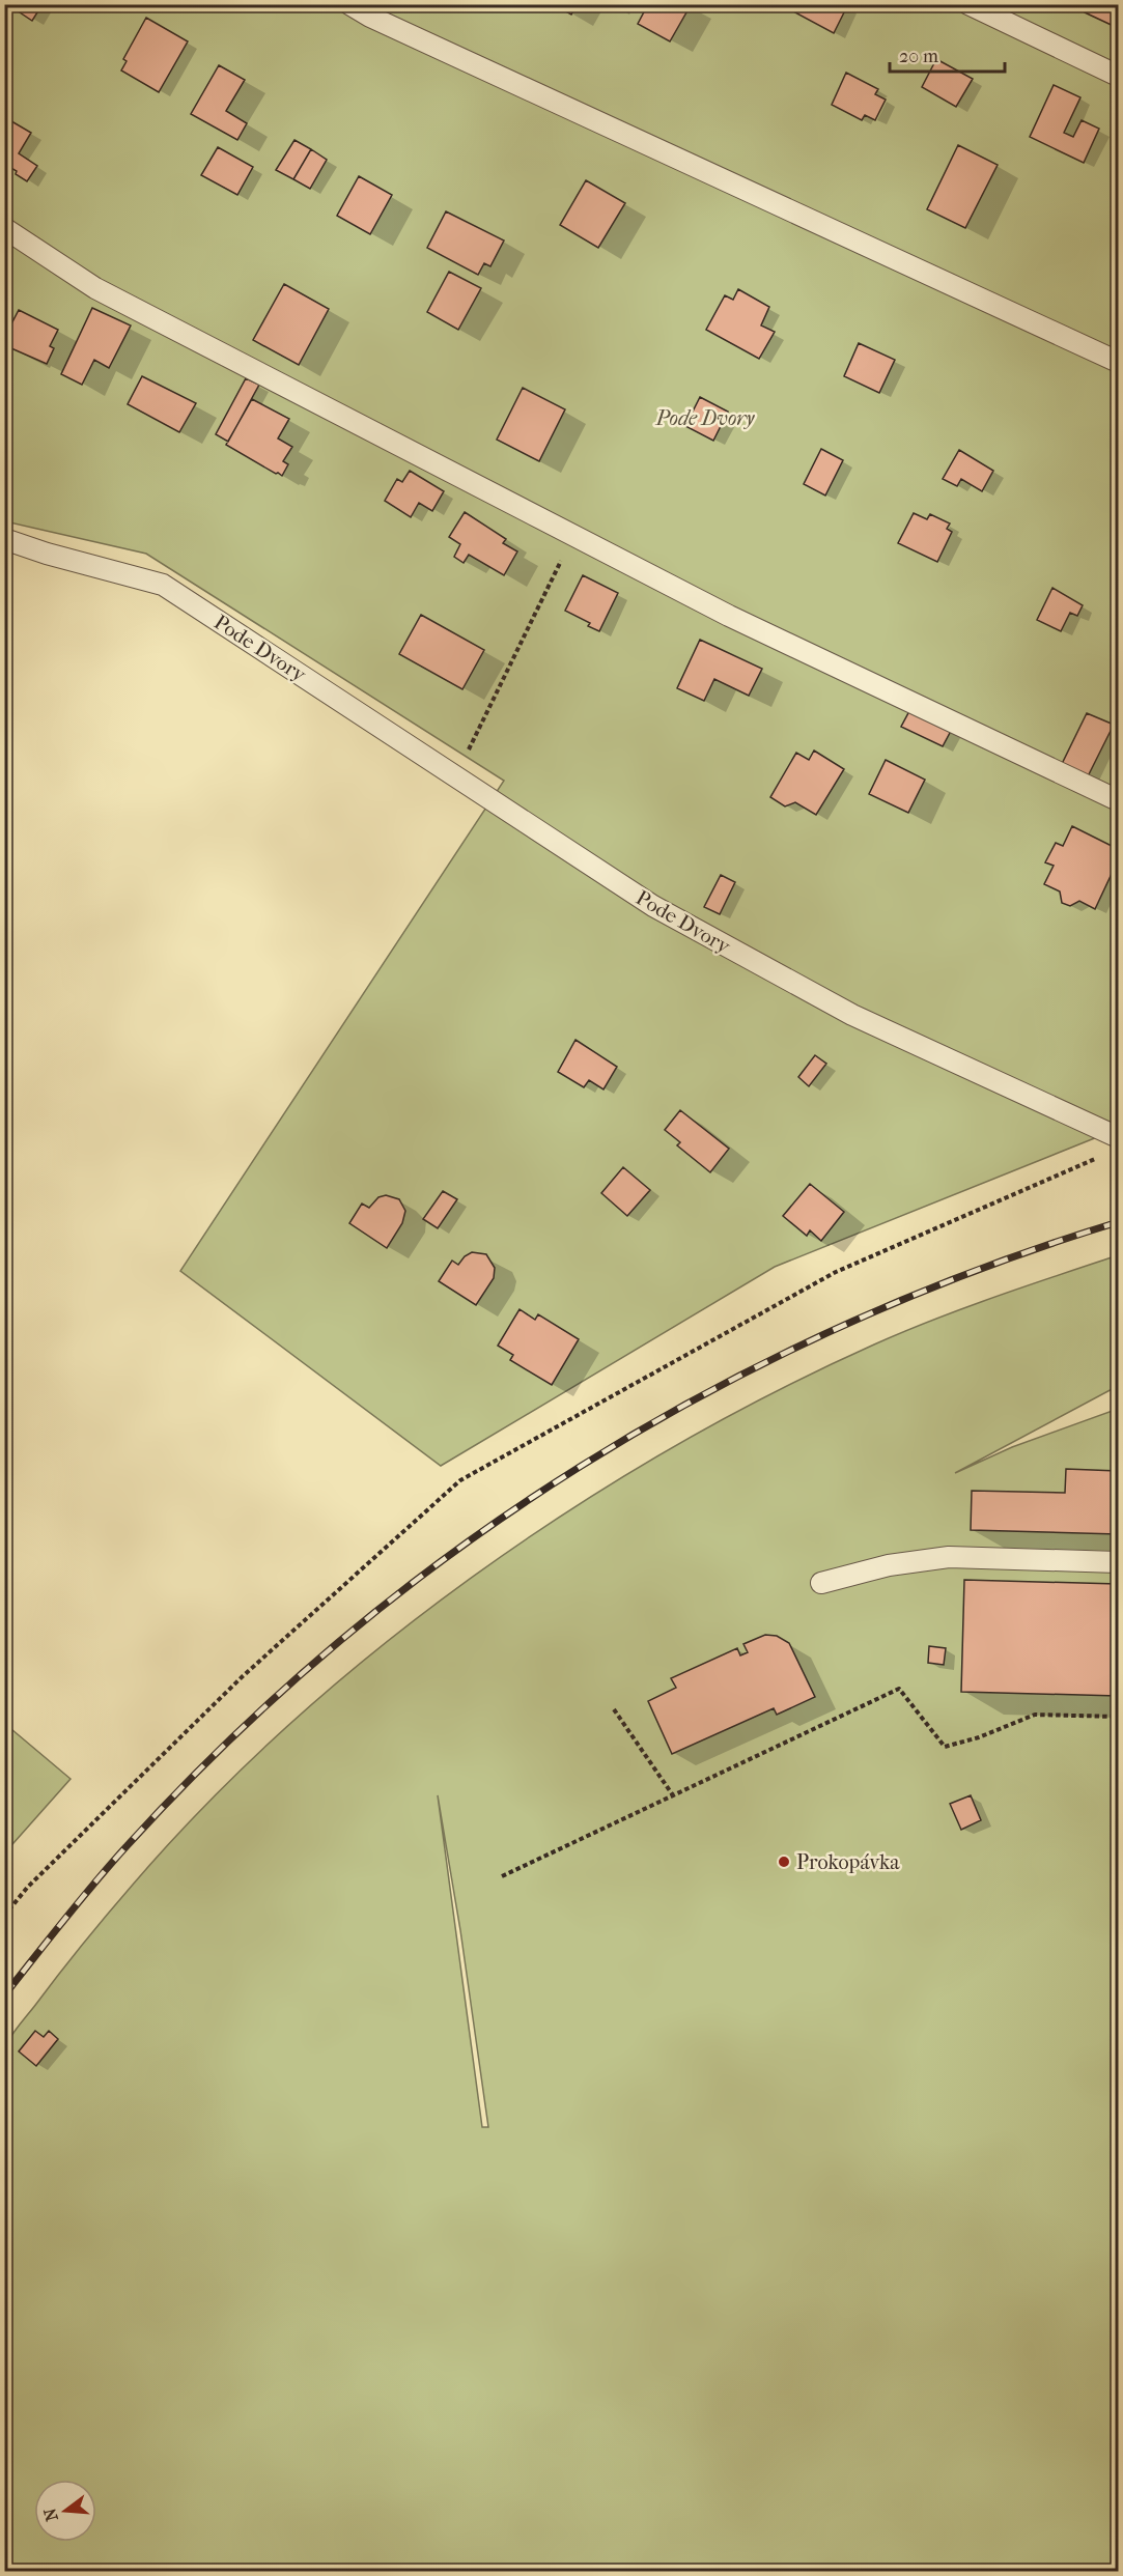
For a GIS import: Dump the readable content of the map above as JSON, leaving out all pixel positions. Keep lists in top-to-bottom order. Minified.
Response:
{"streets":{"lane":["Pode Dvory"]},"parks":["Pode Dvory"],"places":["Prokopávka"],"scale_bar":"20 m","north":"left"}
